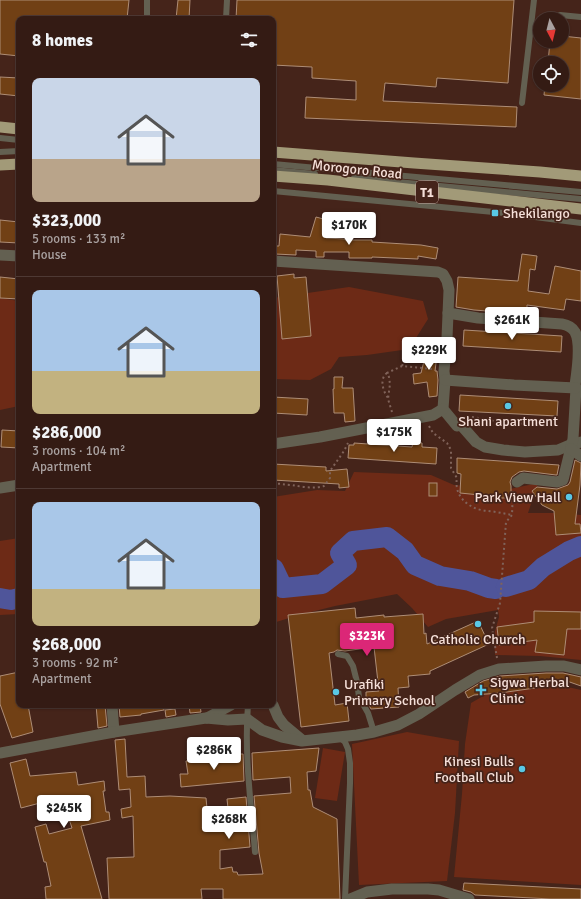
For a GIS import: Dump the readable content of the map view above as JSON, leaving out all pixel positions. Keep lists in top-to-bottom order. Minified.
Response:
{"streets":{"highway":["Morogoro Road","T1"]},"places":{"transit":["Shekilango"],"other":["Shani apartment","Park View Hall","Catholic Church","Urafiki Primary School","Kinesi Bulls Football Club"],"health":["Sigwa Herbal Clinic"]},"north":"bottom","page":{"heading":"8 homes","list":[{"name":"$323,000","note":"5 rooms · 133 m² · House"},{"name":"$286,000","note":"3 rooms · 104 m² · Apartment"},{"name":"$268,000","note":"3 rooms · 92 m² · Apartment"}],"price":["$170K","$261K","$229K","$175K","$323K","$286K","$245K","$268K"]}}
